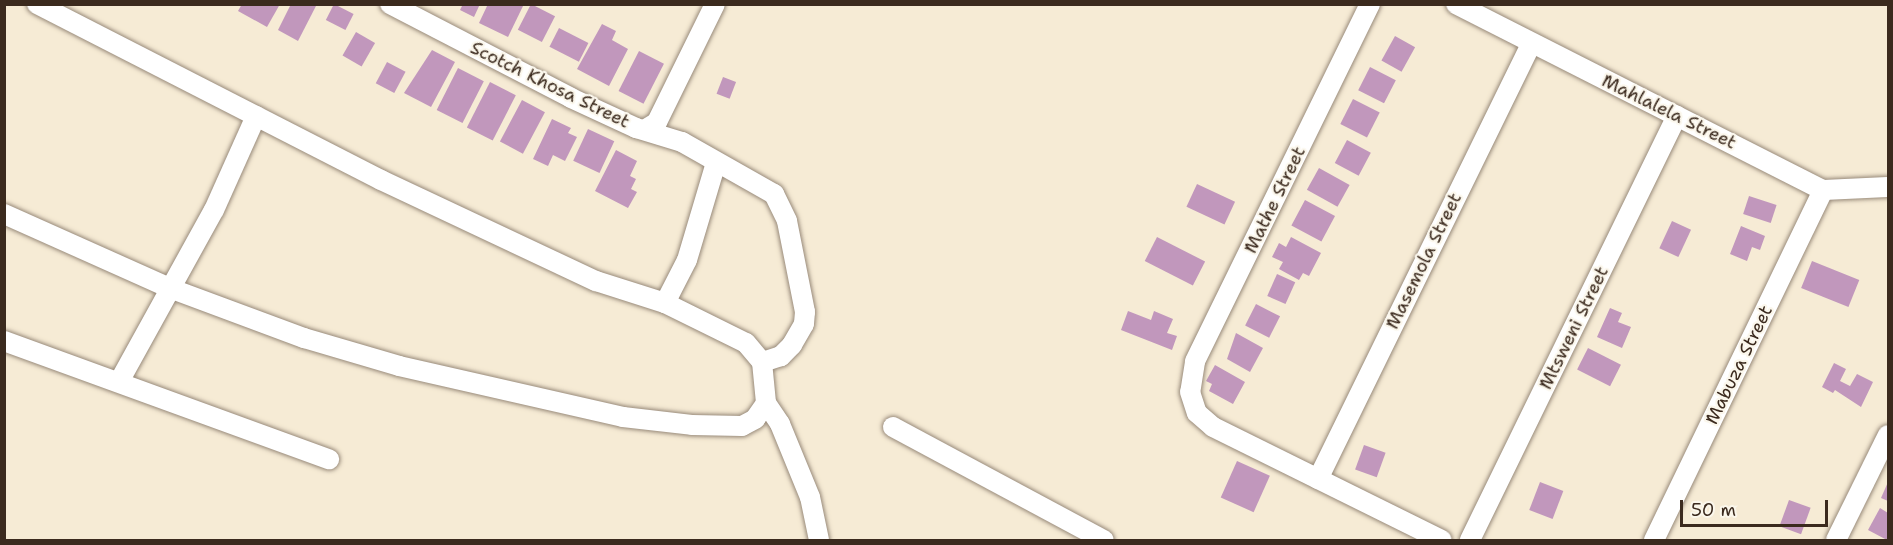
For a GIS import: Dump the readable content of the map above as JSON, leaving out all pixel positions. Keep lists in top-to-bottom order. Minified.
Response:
{"streets":{"street":["Scotch Khosa Street","Mahlalela Street","Mathe Street","Masemola Street","Mtsweni Street","Mabuza Street"]},"crossings":[["Mahlalela Street","Masemola Street"],["Mahlalela Street","Mtsweni Street"],["Mahlalela Street","Mabuza Street"],["Mathe Street","Masemola Street"]],"scale_bar":"50 m"}
